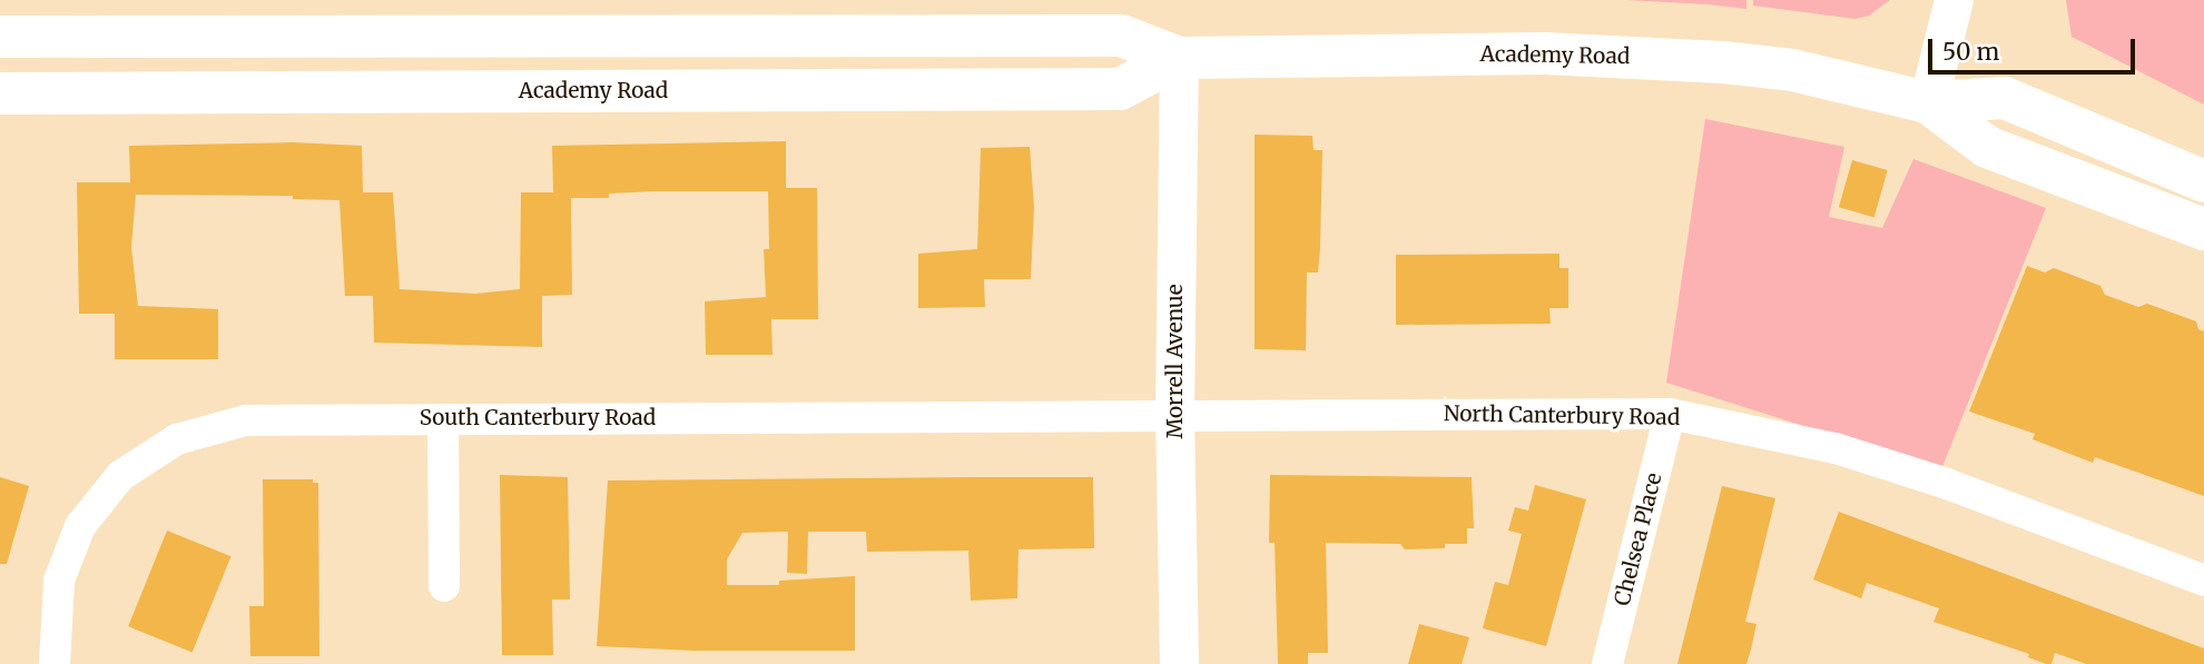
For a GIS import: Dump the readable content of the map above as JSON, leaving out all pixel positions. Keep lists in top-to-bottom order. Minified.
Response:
{"streets":{"main road":["Academy Road"],"street":["Morrell Avenue","North Canterbury Road","South Canterbury Road","Chelsea Place"]},"crossings":[["Academy Road","Morrell Avenue"],["Morrell Avenue","North Canterbury Road"],["Morrell Avenue","South Canterbury Road"],["North Canterbury Road","South Canterbury Road"],["North Canterbury Road","Chelsea Place"]],"scale_bar":"50 m"}
